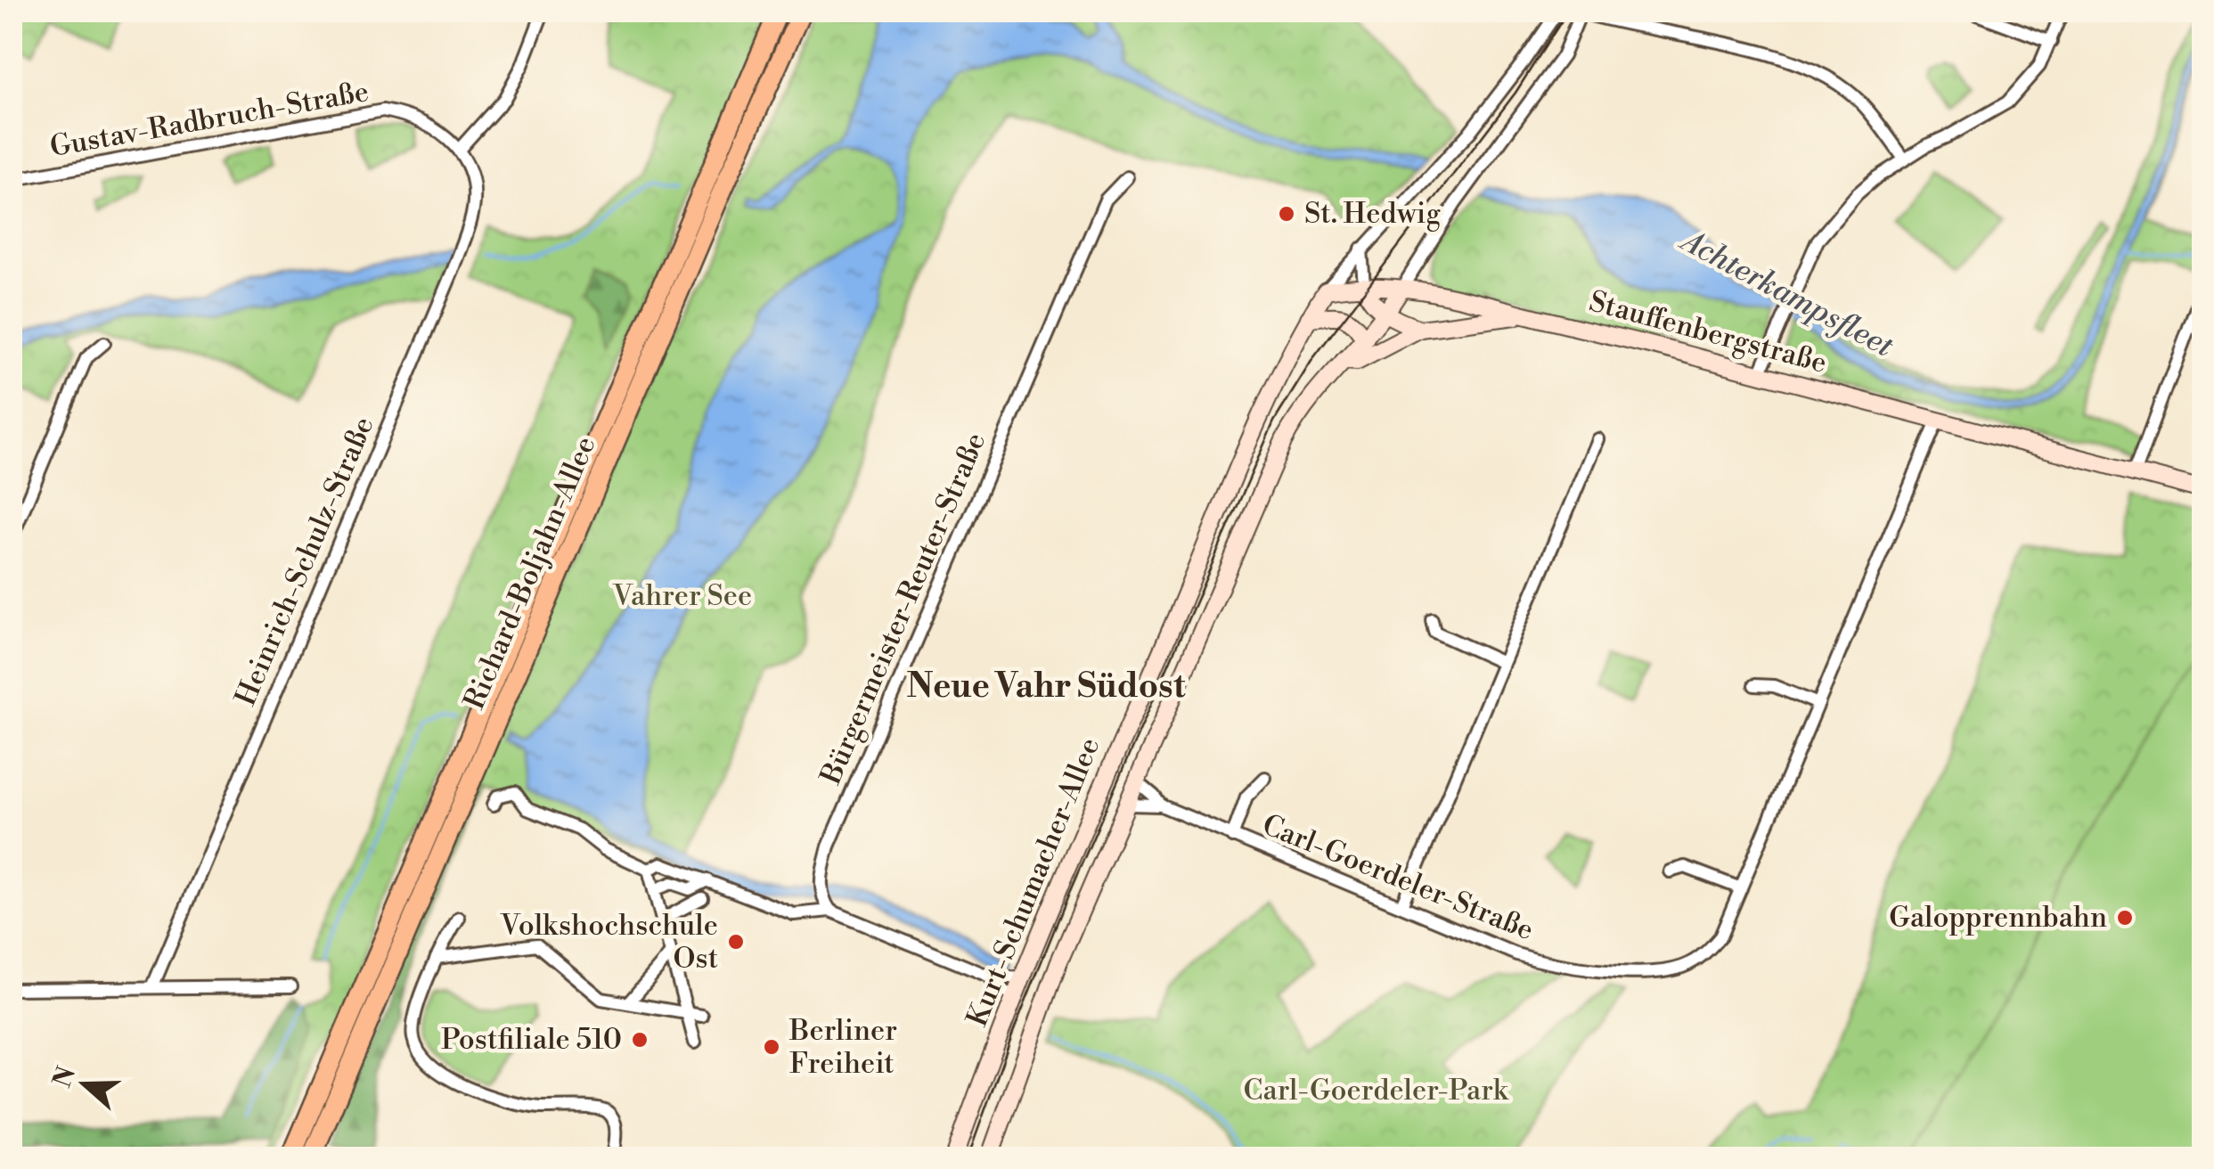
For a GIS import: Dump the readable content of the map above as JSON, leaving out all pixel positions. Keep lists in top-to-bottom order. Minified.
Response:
{"streets":{"main road":["Richard-Boljahn-Allee"],"street":["Gustav-Radbruch-Straße","Stauffenbergstraße","Heinrich-Schulz-Straße","Bürgermeister-Reuter-Straße","Carl-Goerdeler-Straße","Kurt-Schumacher-Allee"]},"crossings":[["Gustav-Radbruch-Straße","Heinrich-Schulz-Straße"],["Stauffenbergstraße","Carl-Goerdeler-Straße"],["Stauffenbergstraße","Kurt-Schumacher-Allee"],["Carl-Goerdeler-Straße","Kurt-Schumacher-Allee"]],"districts":["Neue Vahr Südost"],"water":["Achterkampsfleet"],"parks":["Vahrer See","Carl-Goerdeler-Park"],"places":["St. Hedwig","Galopprennbahn","Volkshochschule Ost","Postfiliale 510","Berliner Freiheit"],"north":"left"}
